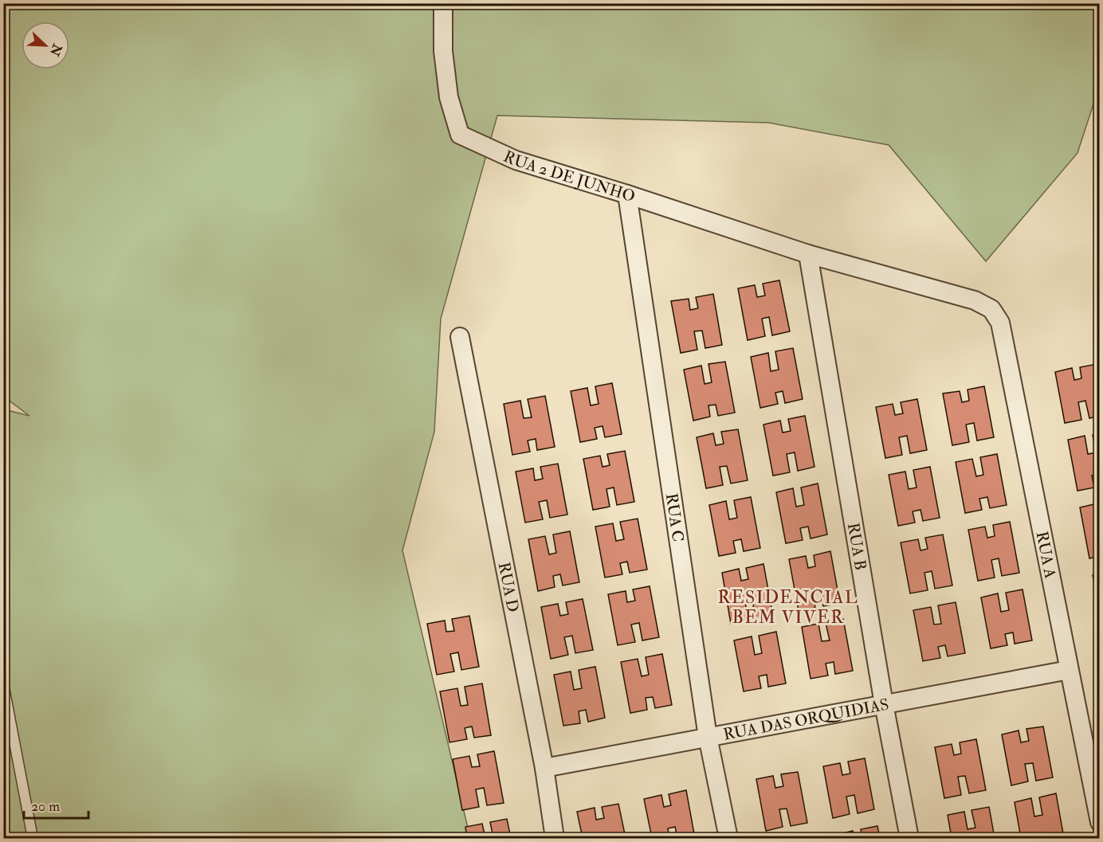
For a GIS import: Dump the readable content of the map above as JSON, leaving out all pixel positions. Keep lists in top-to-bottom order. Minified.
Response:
{"streets":{"street":["RUA 2 DE JUNHO","RUA C","RUA B","RUA A","RUA D","RUA DAS ORQUIDIAS"]},"crossings":[["RUA 2 DE JUNHO","RUA C"],["RUA 2 DE JUNHO","RUA B"],["RUA 2 DE JUNHO","RUA A"],["RUA C","RUA DAS ORQUIDIAS"],["RUA B","RUA DAS ORQUIDIAS"],["RUA A","RUA DAS ORQUIDIAS"],["RUA D","RUA DAS ORQUIDIAS"]],"districts":["RESIDENCIAL BEM VIVER"],"scale_bar":"20 m","north":"bottom right"}
